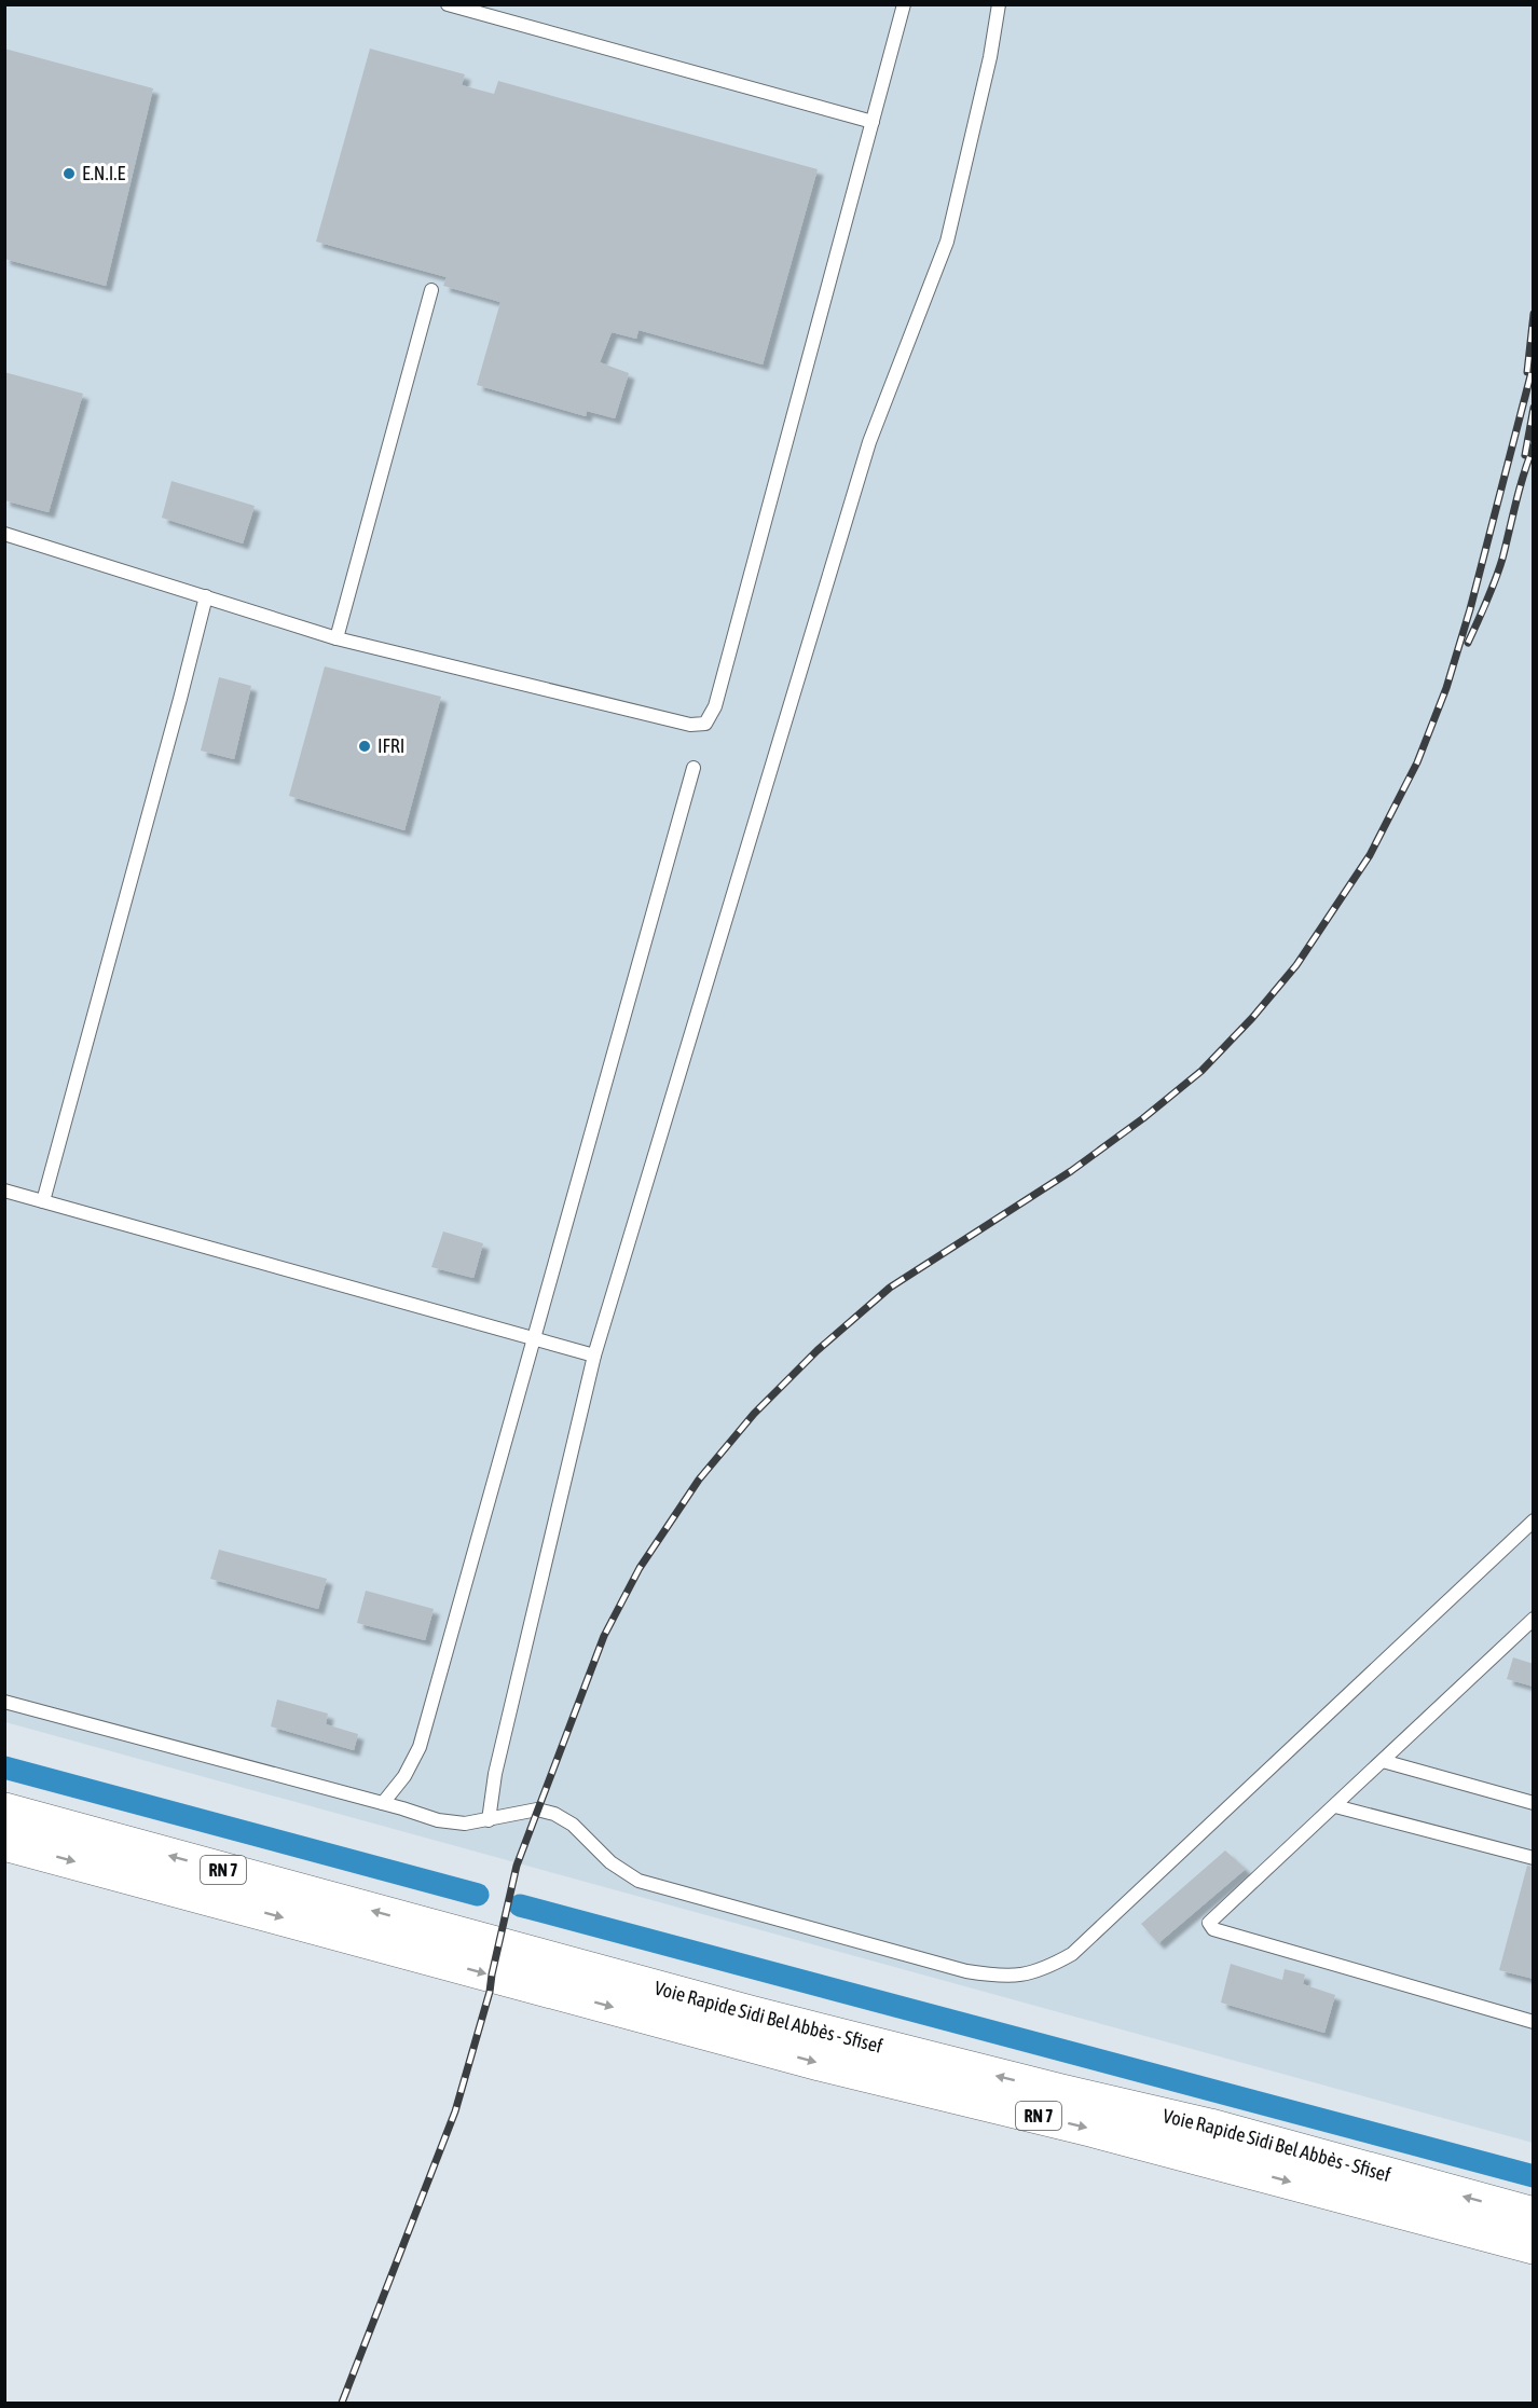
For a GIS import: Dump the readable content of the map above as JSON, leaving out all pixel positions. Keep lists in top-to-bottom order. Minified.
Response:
{"streets":{"highway":["RN 7","Voie Rapide Sidi Bel Abbès - Sfisef"]},"places":["E.N.I.E","IFRI"]}
